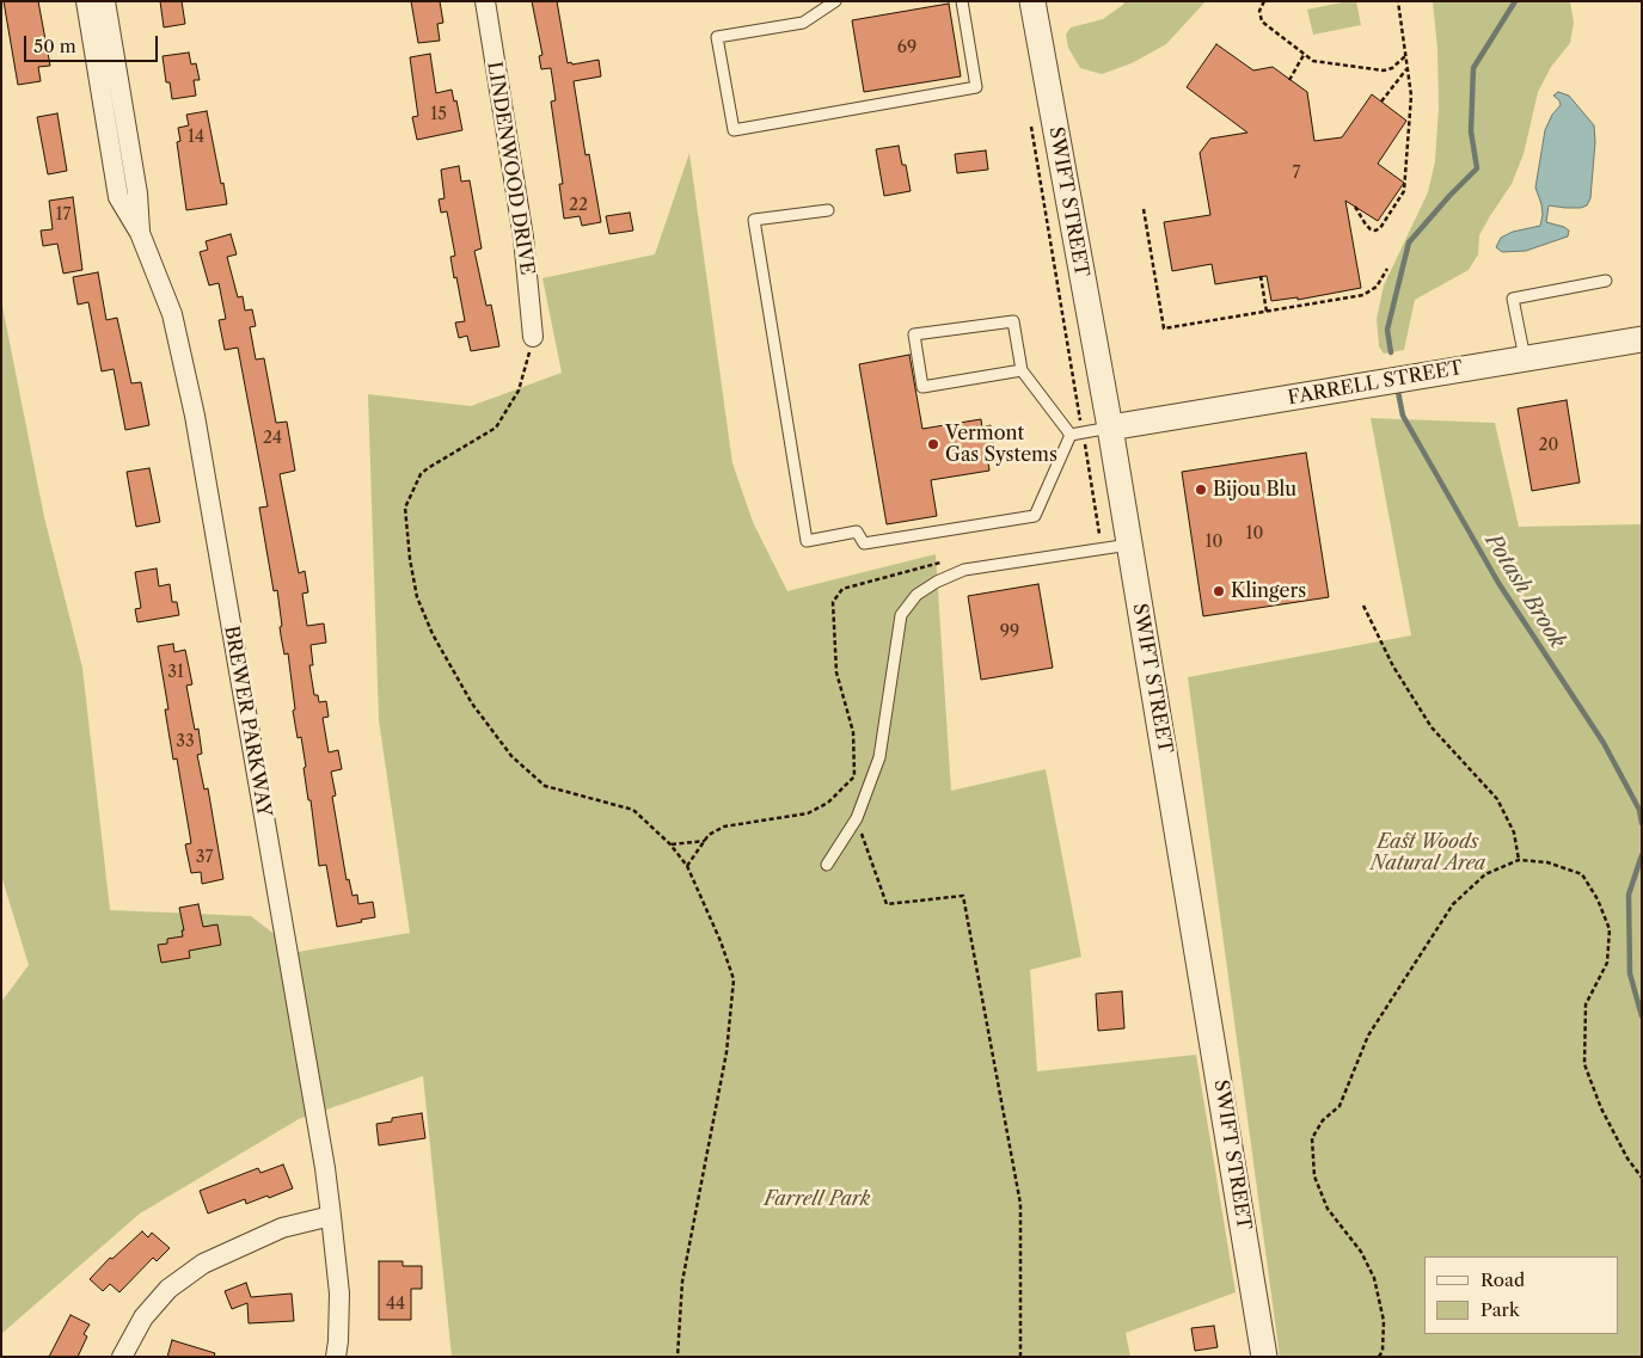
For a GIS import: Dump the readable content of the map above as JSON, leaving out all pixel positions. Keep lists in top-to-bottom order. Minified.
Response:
{"streets":{"street":["LINDENWOOD DRIVE","SWIFT STREET","FARRELL STREET","BREWER PARKWAY"]},"crossings":[["SWIFT STREET","FARRELL STREET"]],"water":["Potash Brook"],"parks":["East Woods Natural Area","Farrell Park"],"places":["Vermont Gas Systems","Bijou Blu","Klingers"],"house_numbers":["69","15","14","7","22","17","24","20","10","10","99","31","33","37","44"],"legend":["Road","Park"],"scale_bar":"50 m"}
